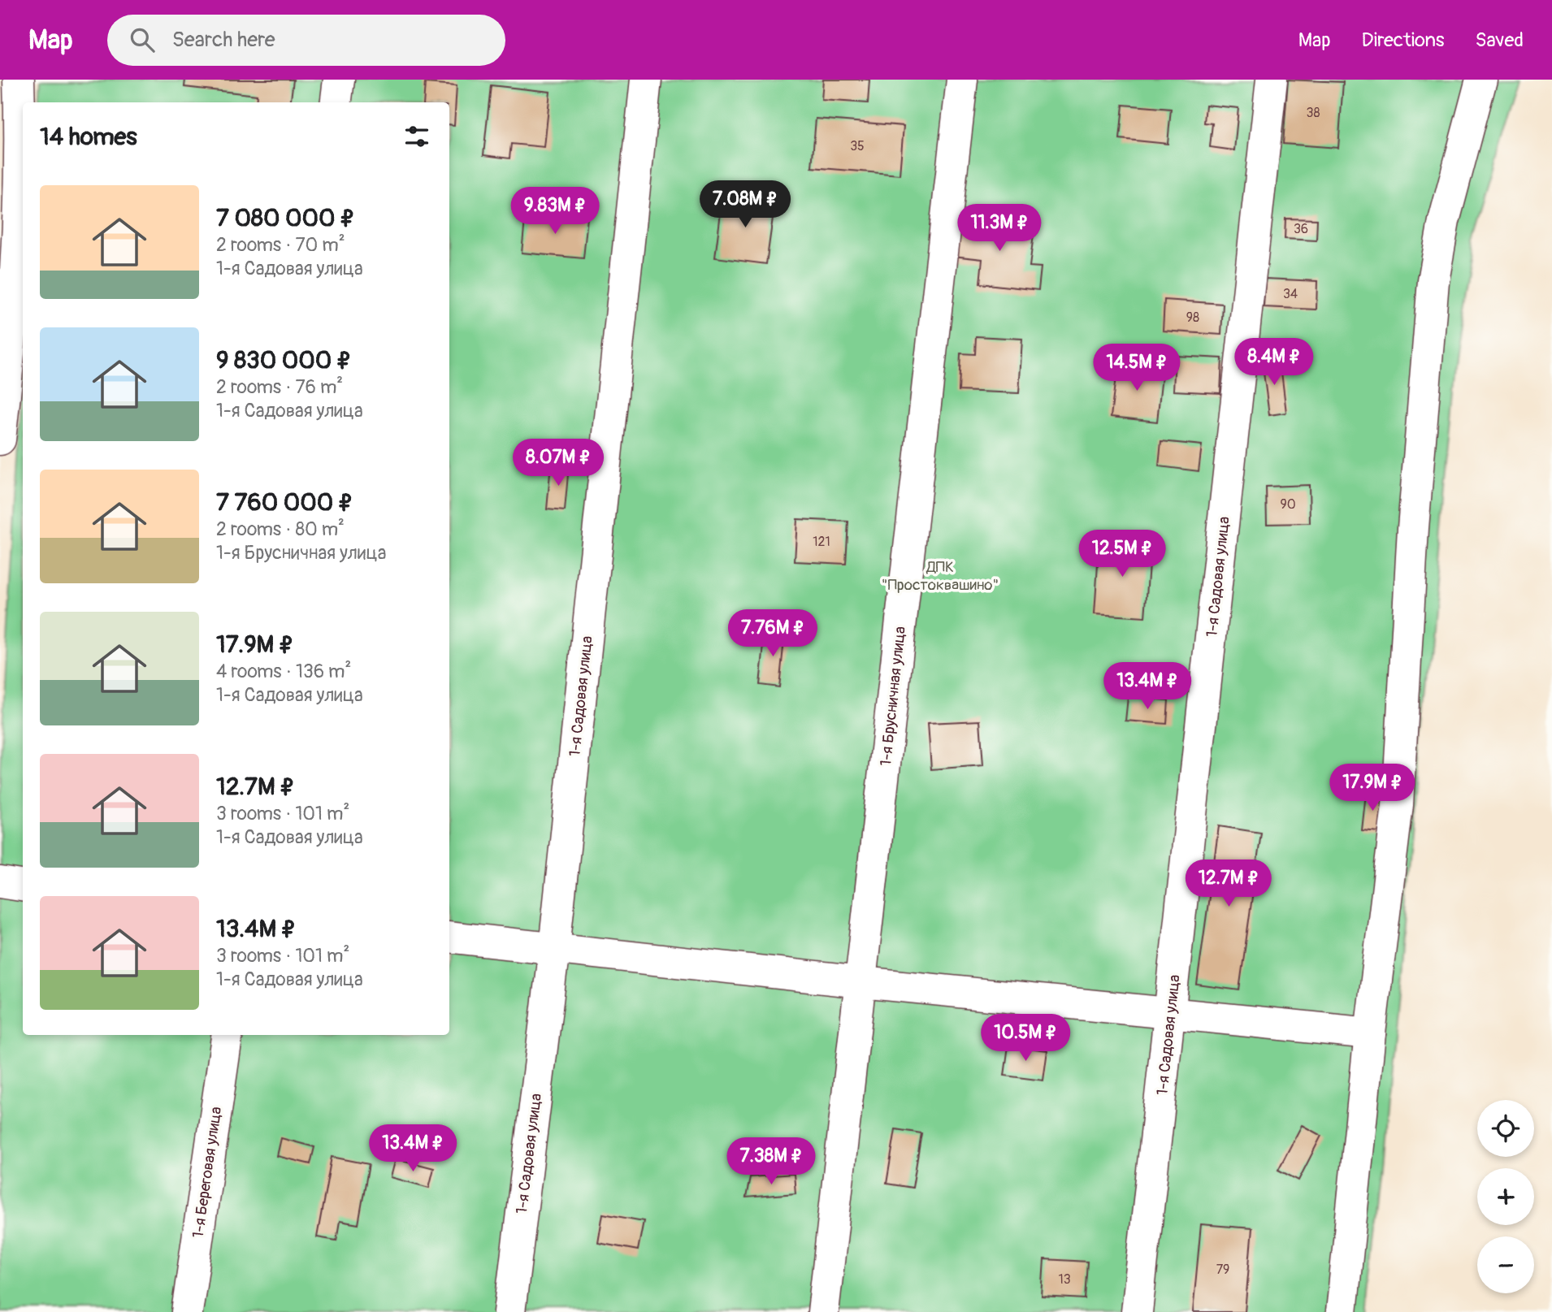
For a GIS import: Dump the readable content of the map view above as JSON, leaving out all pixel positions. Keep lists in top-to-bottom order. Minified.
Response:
{"streets":{"street":["1-я Садовая улица","1-я Брусничная улица","1-я Береговая улица"]},"parks":["ДПК \"Простоквашино\""],"house_numbers":["38","35","36","34","98","90","121","79","13"],"page":{"header":"Map","search":"Search here","nav":["Map","Directions","Saved"],"heading":"14 homes","list":[{"name":"7 080 000 ₽","note":"2 rooms · 70 m² · 1-я Садовая улица"},{"name":"9 830 000 ₽","note":"2 rooms · 76 m² · 1-я Садовая улица"},{"name":"7 760 000 ₽","note":"2 rooms · 80 m² · 1-я Брусничная улица"},{"name":"17.9M ₽","note":"4 rooms · 136 m² · 1-я Садовая улица"},{"name":"12.7M ₽","note":"3 rooms · 101 m² · 1-я Садовая улица"},{"name":"13.4M ₽","note":"3 rooms · 101 m² · 1-я Садовая улица"}],"price":["7.08M ₽","9.83M ₽","11.3M ₽","8.4M ₽","14.5M ₽","8.07M ₽","12.5M ₽","7.76M ₽","13.4M ₽","17.9M ₽","12.7M ₽","10.5M ₽","13.4M ₽","7.38M ₽"],"map_buttons":["+","−"]}}
